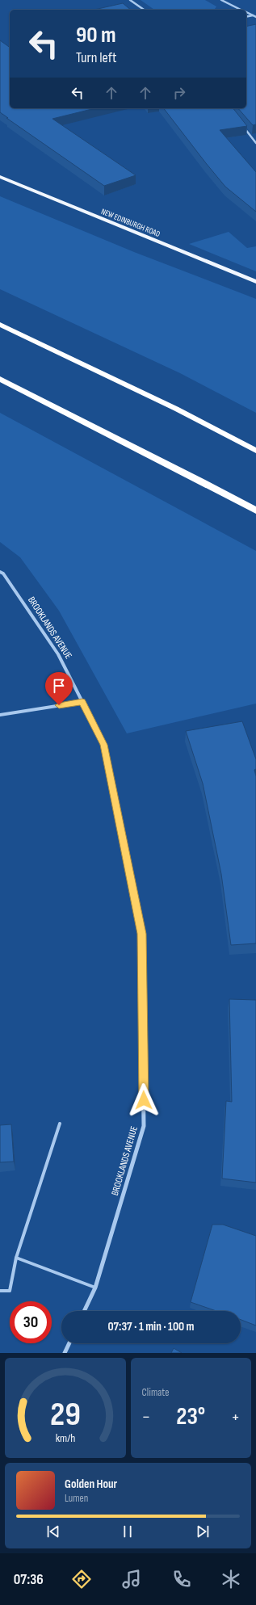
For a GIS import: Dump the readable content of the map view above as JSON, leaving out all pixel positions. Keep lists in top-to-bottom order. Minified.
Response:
{"streets":{"main road":["NEW EDINBURGH ROAD"],"street":["BROOKLANDS AVENUE"]},"page":{"turn":["90 m","Turn left"],"limit":"30","trip":"07:37 · 1 min · 100 m","tile":"Climate","heat":["−","23°","+"],"song":["Golden Hour","Lumen"],"tabs":"07:36","gauge":["29","km/h"]}}
